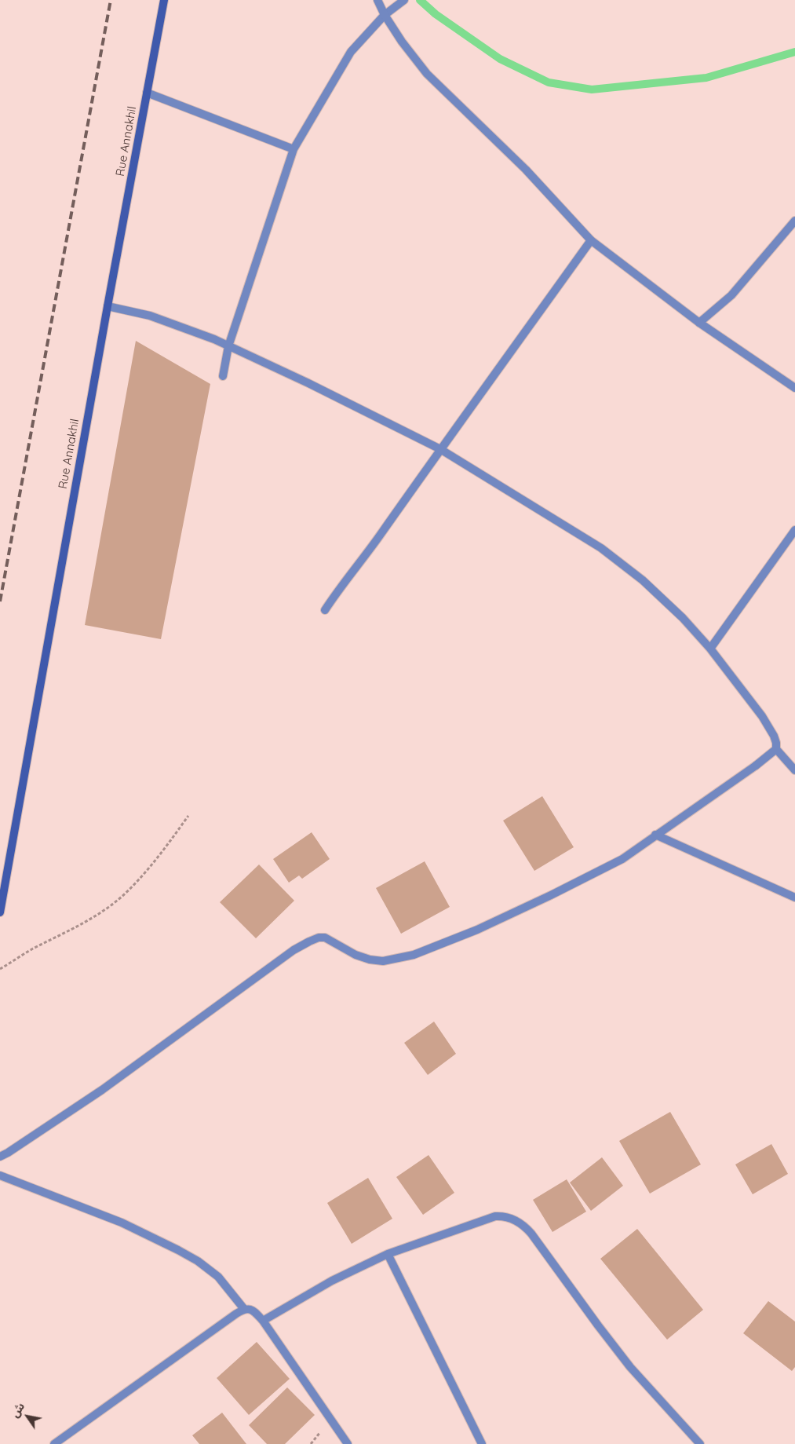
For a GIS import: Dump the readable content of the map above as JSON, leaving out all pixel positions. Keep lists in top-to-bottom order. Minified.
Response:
{"streets":{"street":["Rue Annakhil"]},"north":"top left"}
